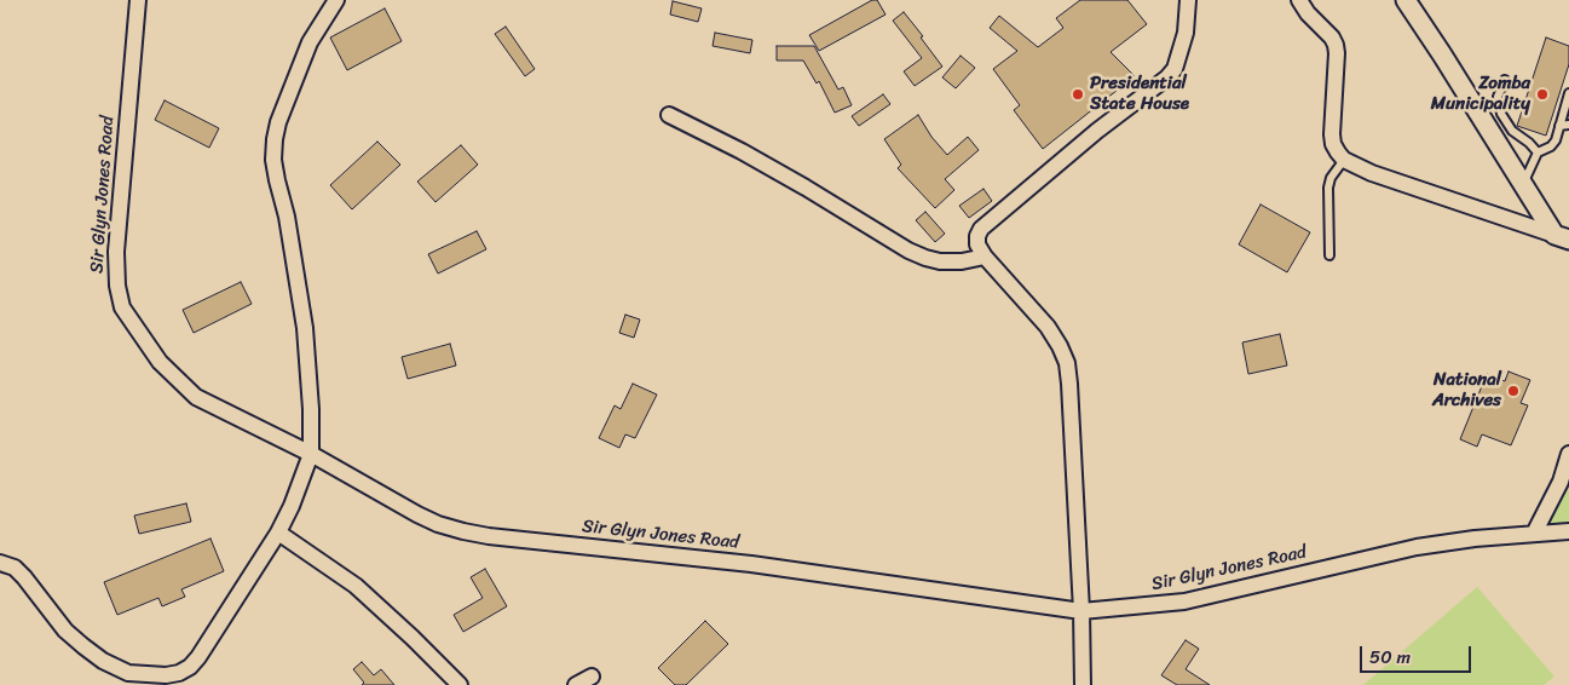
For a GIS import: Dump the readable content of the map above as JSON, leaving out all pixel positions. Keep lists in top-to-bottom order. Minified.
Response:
{"streets":{"street":["Sir Glyn Jones Road"]},"places":["Presidential State House","Zomba Municipality","National Archives"],"scale_bar":"50 m"}
